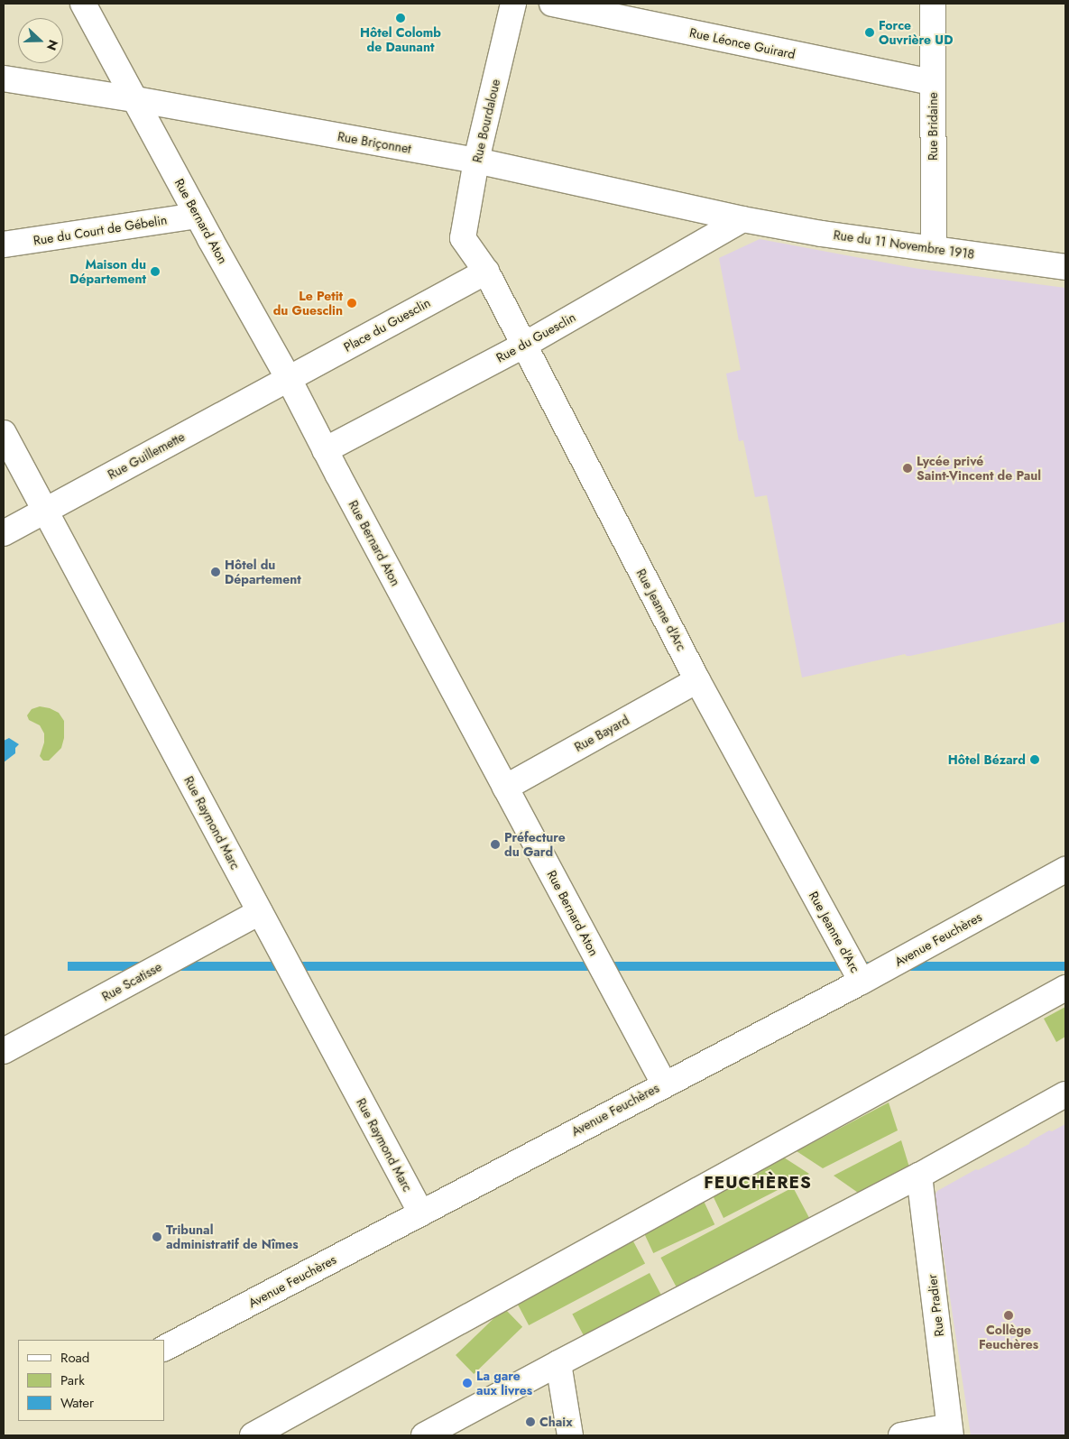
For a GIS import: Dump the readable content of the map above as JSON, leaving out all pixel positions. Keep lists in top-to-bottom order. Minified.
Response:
{"streets":{"street":["Rue Léonce Guirard","Rue Bourdaloue","Rue Bridaine","Rue Briçonnet","Rue Bernard Aton","Rue du Court de Gébelin","Rue du 11 Novembre 1918","Place du Guesclin","Rue du Guesclin","Rue Guillemette","Rue Jeanne d'Arc","Rue Bayard","Rue Raymond Marc","Avenue Feuchères","Rue Scatisse","Rue Pradier"]},"crossings":[["Rue Léonce Guirard","Rue Bridaine"],["Rue Bourdaloue","Rue Briçonnet"],["Rue Bourdaloue","Rue Jeanne d'Arc"],["Rue Bridaine","Rue du 11 Novembre 1918"],["Rue Briçonnet","Rue Bernard Aton"],["Rue Briçonnet","Rue du 11 Novembre 1918"],["Rue Briçonnet","Rue du Guesclin"],["Rue Bernard Aton","Rue du Court de Gébelin"],["Rue Bernard Aton","Place du Guesclin"],["Rue Bernard Aton","Rue du Guesclin"],["Rue Bernard Aton","Rue Guillemette"],["Rue Bernard Aton","Rue Bayard"],["Rue Bernard Aton","Avenue Feuchères"],["Rue du 11 Novembre 1918","Rue du Guesclin"],["Place du Guesclin","Rue Guillemette"],["Place du Guesclin","Rue Jeanne d'Arc"],["Rue du Guesclin","Rue Jeanne d'Arc"],["Rue Guillemette","Rue Raymond Marc"],["Rue Jeanne d'Arc","Rue Bayard"],["Rue Jeanne d'Arc","Avenue Feuchères"],["Rue Raymond Marc","Avenue Feuchères"],["Rue Raymond Marc","Rue Scatisse"]],"districts":["FEUCHÈRES"],"places":["Hôtel Colomb de Daunant","Force Ouvrière UD","Maison du Département","Le Petit du Guesclin","Lycée privé Saint-Vincent de Paul","Hôtel du Département","Hôtel Bézard","Préfecture du Gard","Tribunal administratif de Nîmes","Collège Feuchères","La gare aux livres","Chaix"],"legend":["Road","Park","Water"],"north":"right"}
